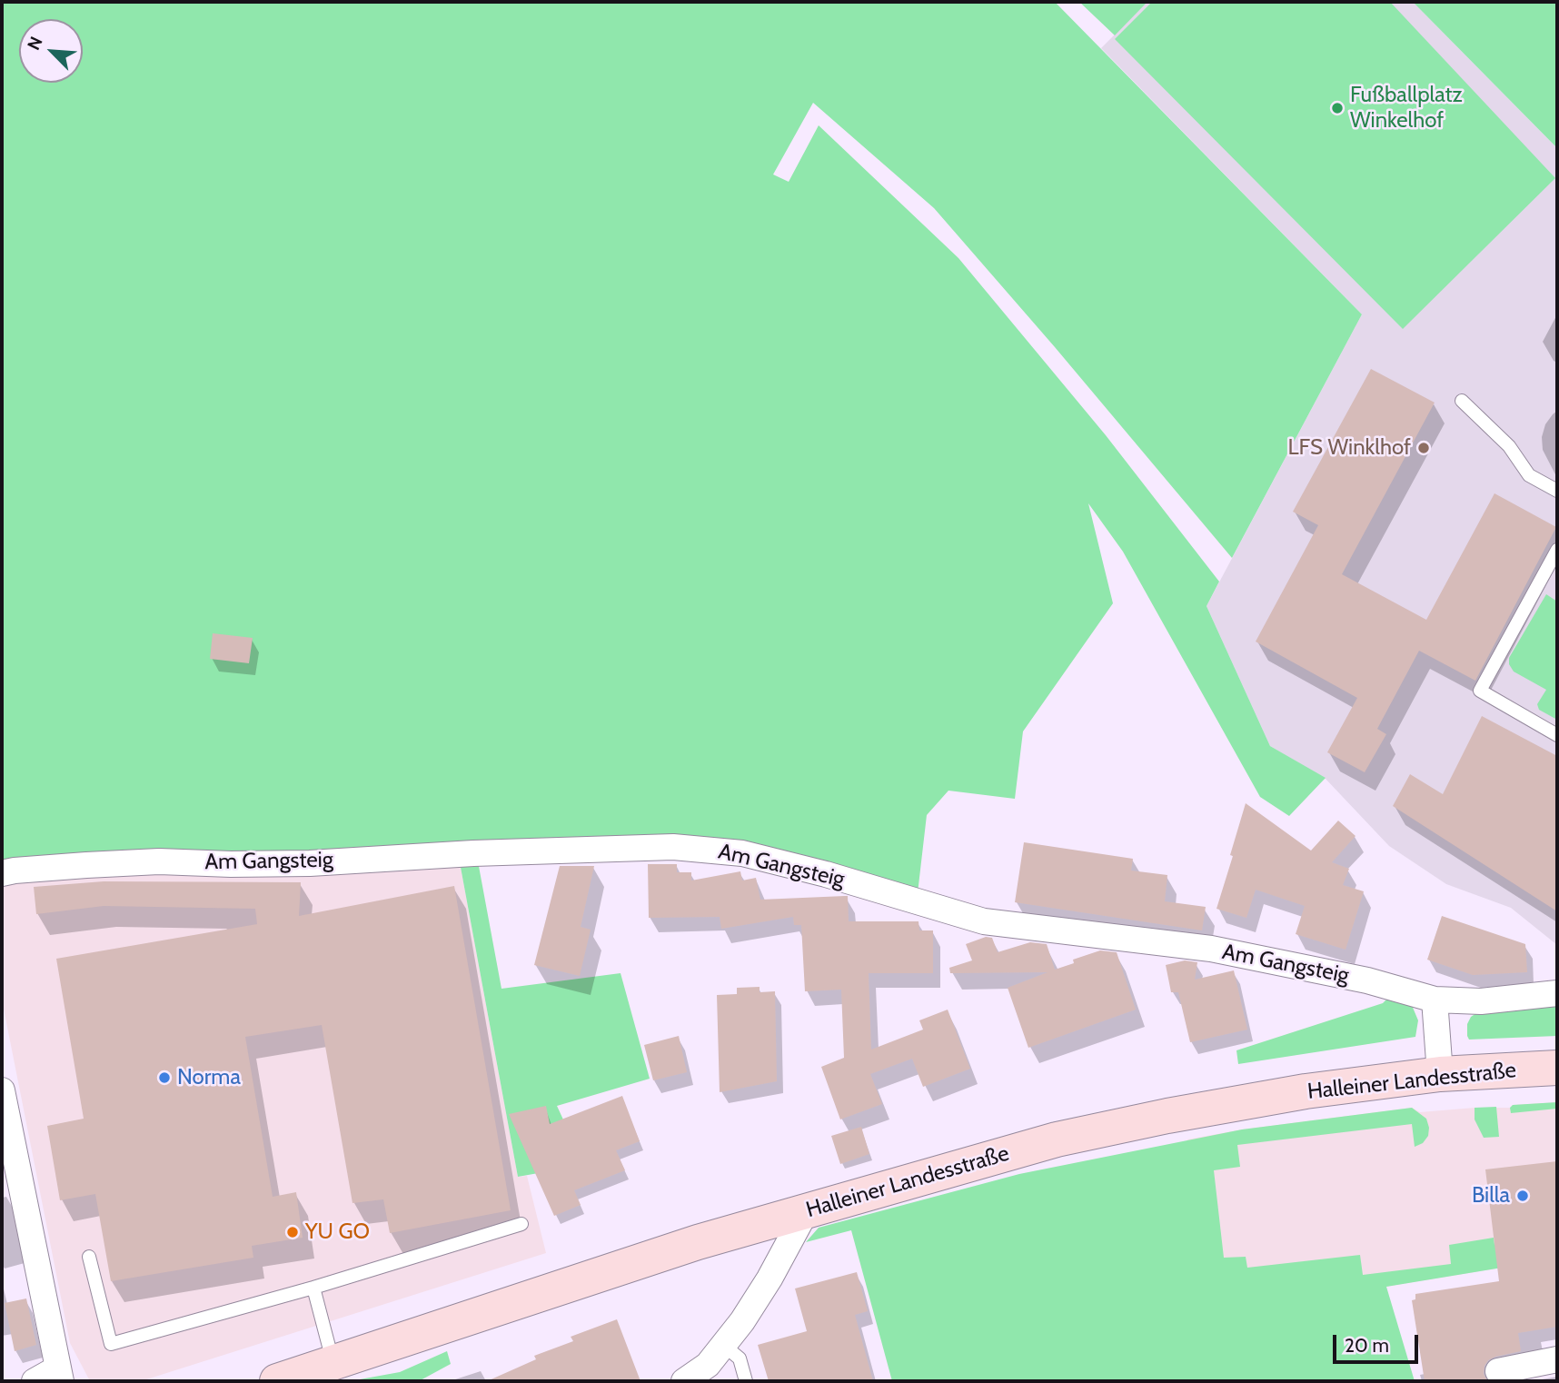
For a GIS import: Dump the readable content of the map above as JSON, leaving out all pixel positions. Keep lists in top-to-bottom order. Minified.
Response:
{"streets":{"main road":["Halleiner Landesstraße"],"street":["Am Gangsteig"]},"places":["Fußballplatz Winkelhof","LFS Winklhof","Norma","Billa","YU GO"],"scale_bar":"20 m","north":"top left"}
